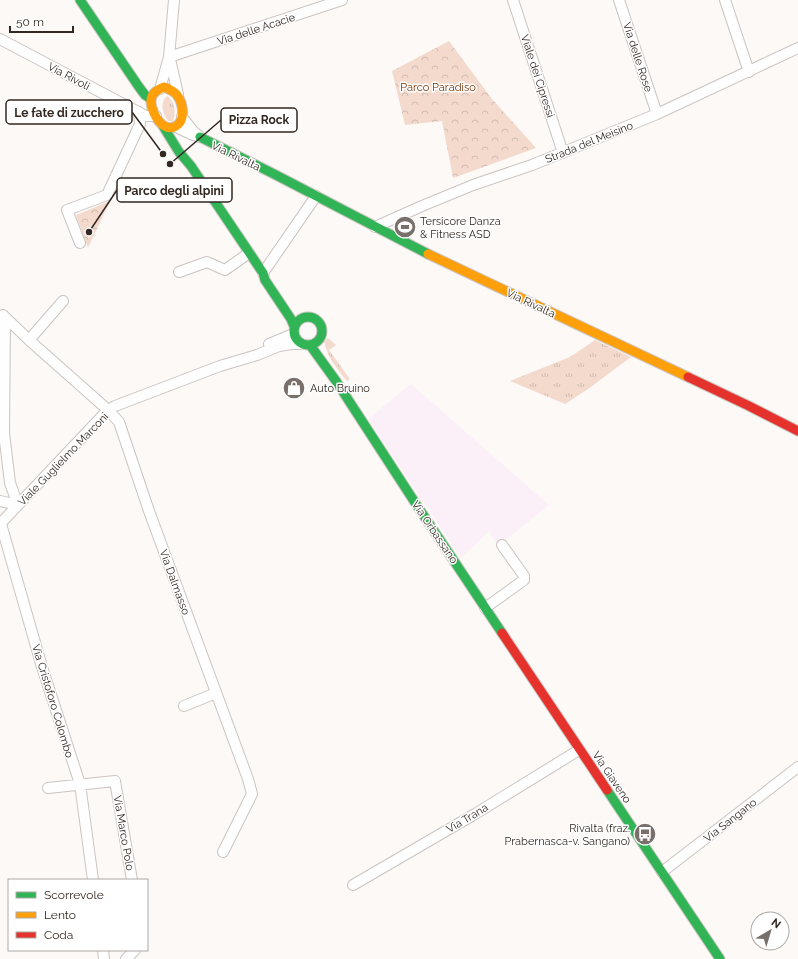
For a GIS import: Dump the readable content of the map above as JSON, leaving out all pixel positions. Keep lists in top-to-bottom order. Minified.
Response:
{"streets":{"main road":["Via Rivalta","Via Orbassano","Via Giaveno"],"street":["Via delle Acacie","Via delle Rose","Via Rivoli","Viale dei Cipressi","Strada del Meisino","Viale Guglielmo Marconi","Via Dalmasso","Via Cristoforo Colombo","Via Trana","Via Sangano","Via Marco Polo"]},"crossings":[["Via delle Rose","Strada del Meisino"],["Via Rivoli","Via Rivalta"],["Via Rivoli","Via Orbassano"],["Viale dei Cipressi","Strada del Meisino"],["Strada del Meisino","Via Rivalta"],["Via Rivalta","Via Orbassano"],["Viale Guglielmo Marconi","Via Orbassano"],["Viale Guglielmo Marconi","Via Dalmasso"],["Viale Guglielmo Marconi","Via Cristoforo Colombo"],["Via Orbassano","Via Giaveno"],["Via Cristoforo Colombo","Via Marco Polo"],["Via Giaveno","Via Trana"],["Via Giaveno","Via Sangano"]],"parks":["Parco Paradiso"],"places":{"other":["Le fate di zucchero","Pizza Rock","Parco degli alpini"],"sports":["Tersicore Danza & Fitness ASD"],"shop":["Auto Bruino"],"bus stop":["Rivalta (fraz. Prabernasca-v. Sangano)"]},"legend":["Scorrevole","Lento","Coda"],"scale_bar":"50 m","north":"top right"}
